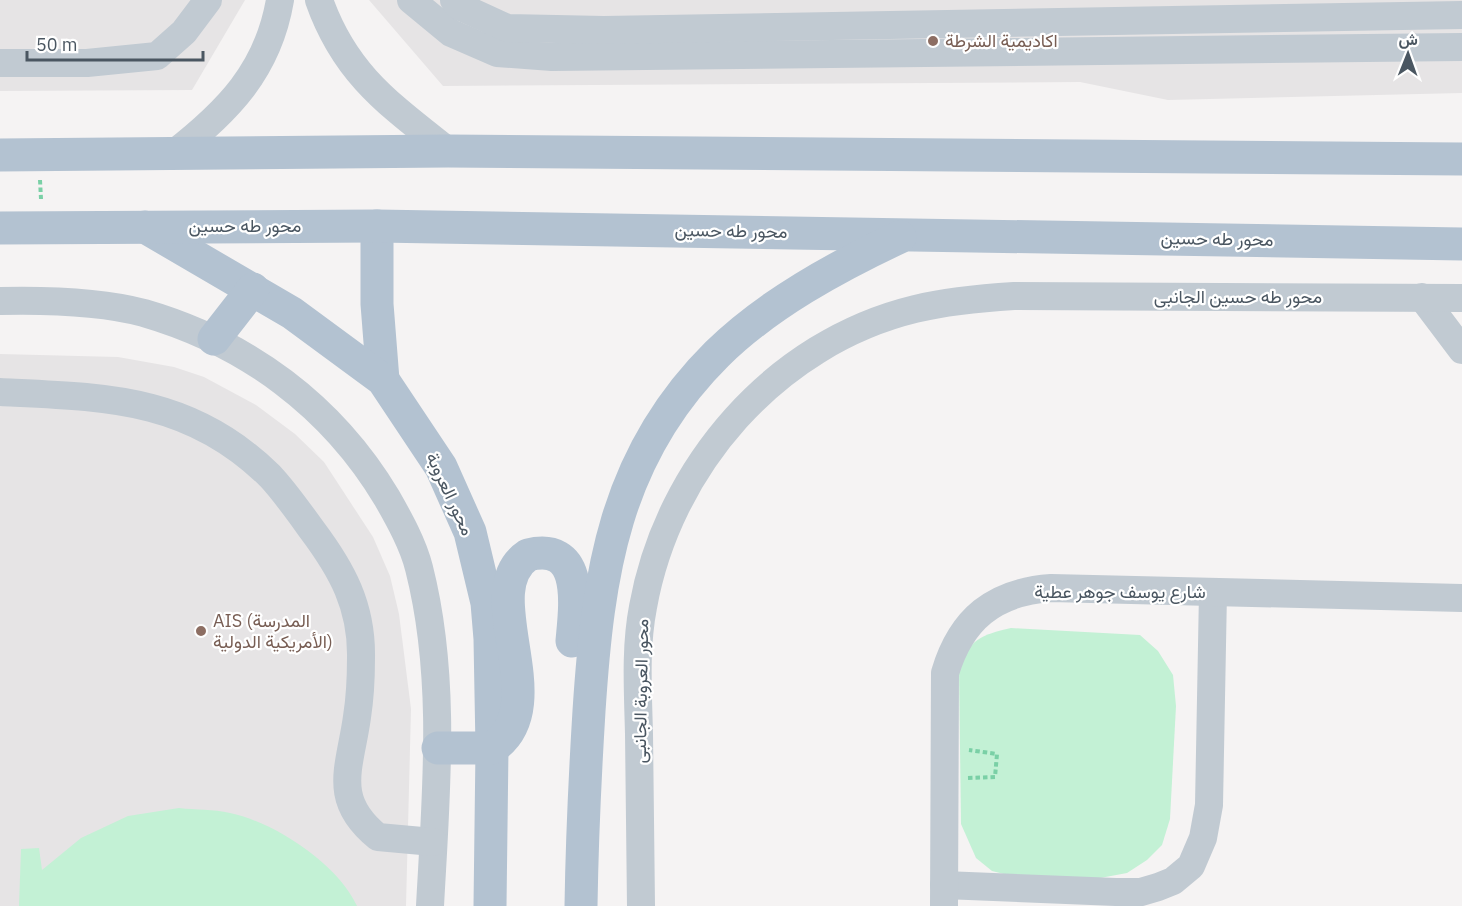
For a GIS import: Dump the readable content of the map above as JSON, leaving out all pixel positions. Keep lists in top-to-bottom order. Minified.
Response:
{"streets":{"main road":["محور طه حسين","محور العروبة"],"street":["محور طه حسين الجانبى","شارع يوسف جوهر عطية","محور العروبة الجانبى"]},"crossings":[["محور طه حسين","محور العروبة"],["محور طه حسين الجانبى","محور العروبة الجانبى"]],"places":["اكاديمية الشرطة","AIS (المدرسة الأمريكية الدولية)"],"scale_bar":"50 m","north":"top"}
